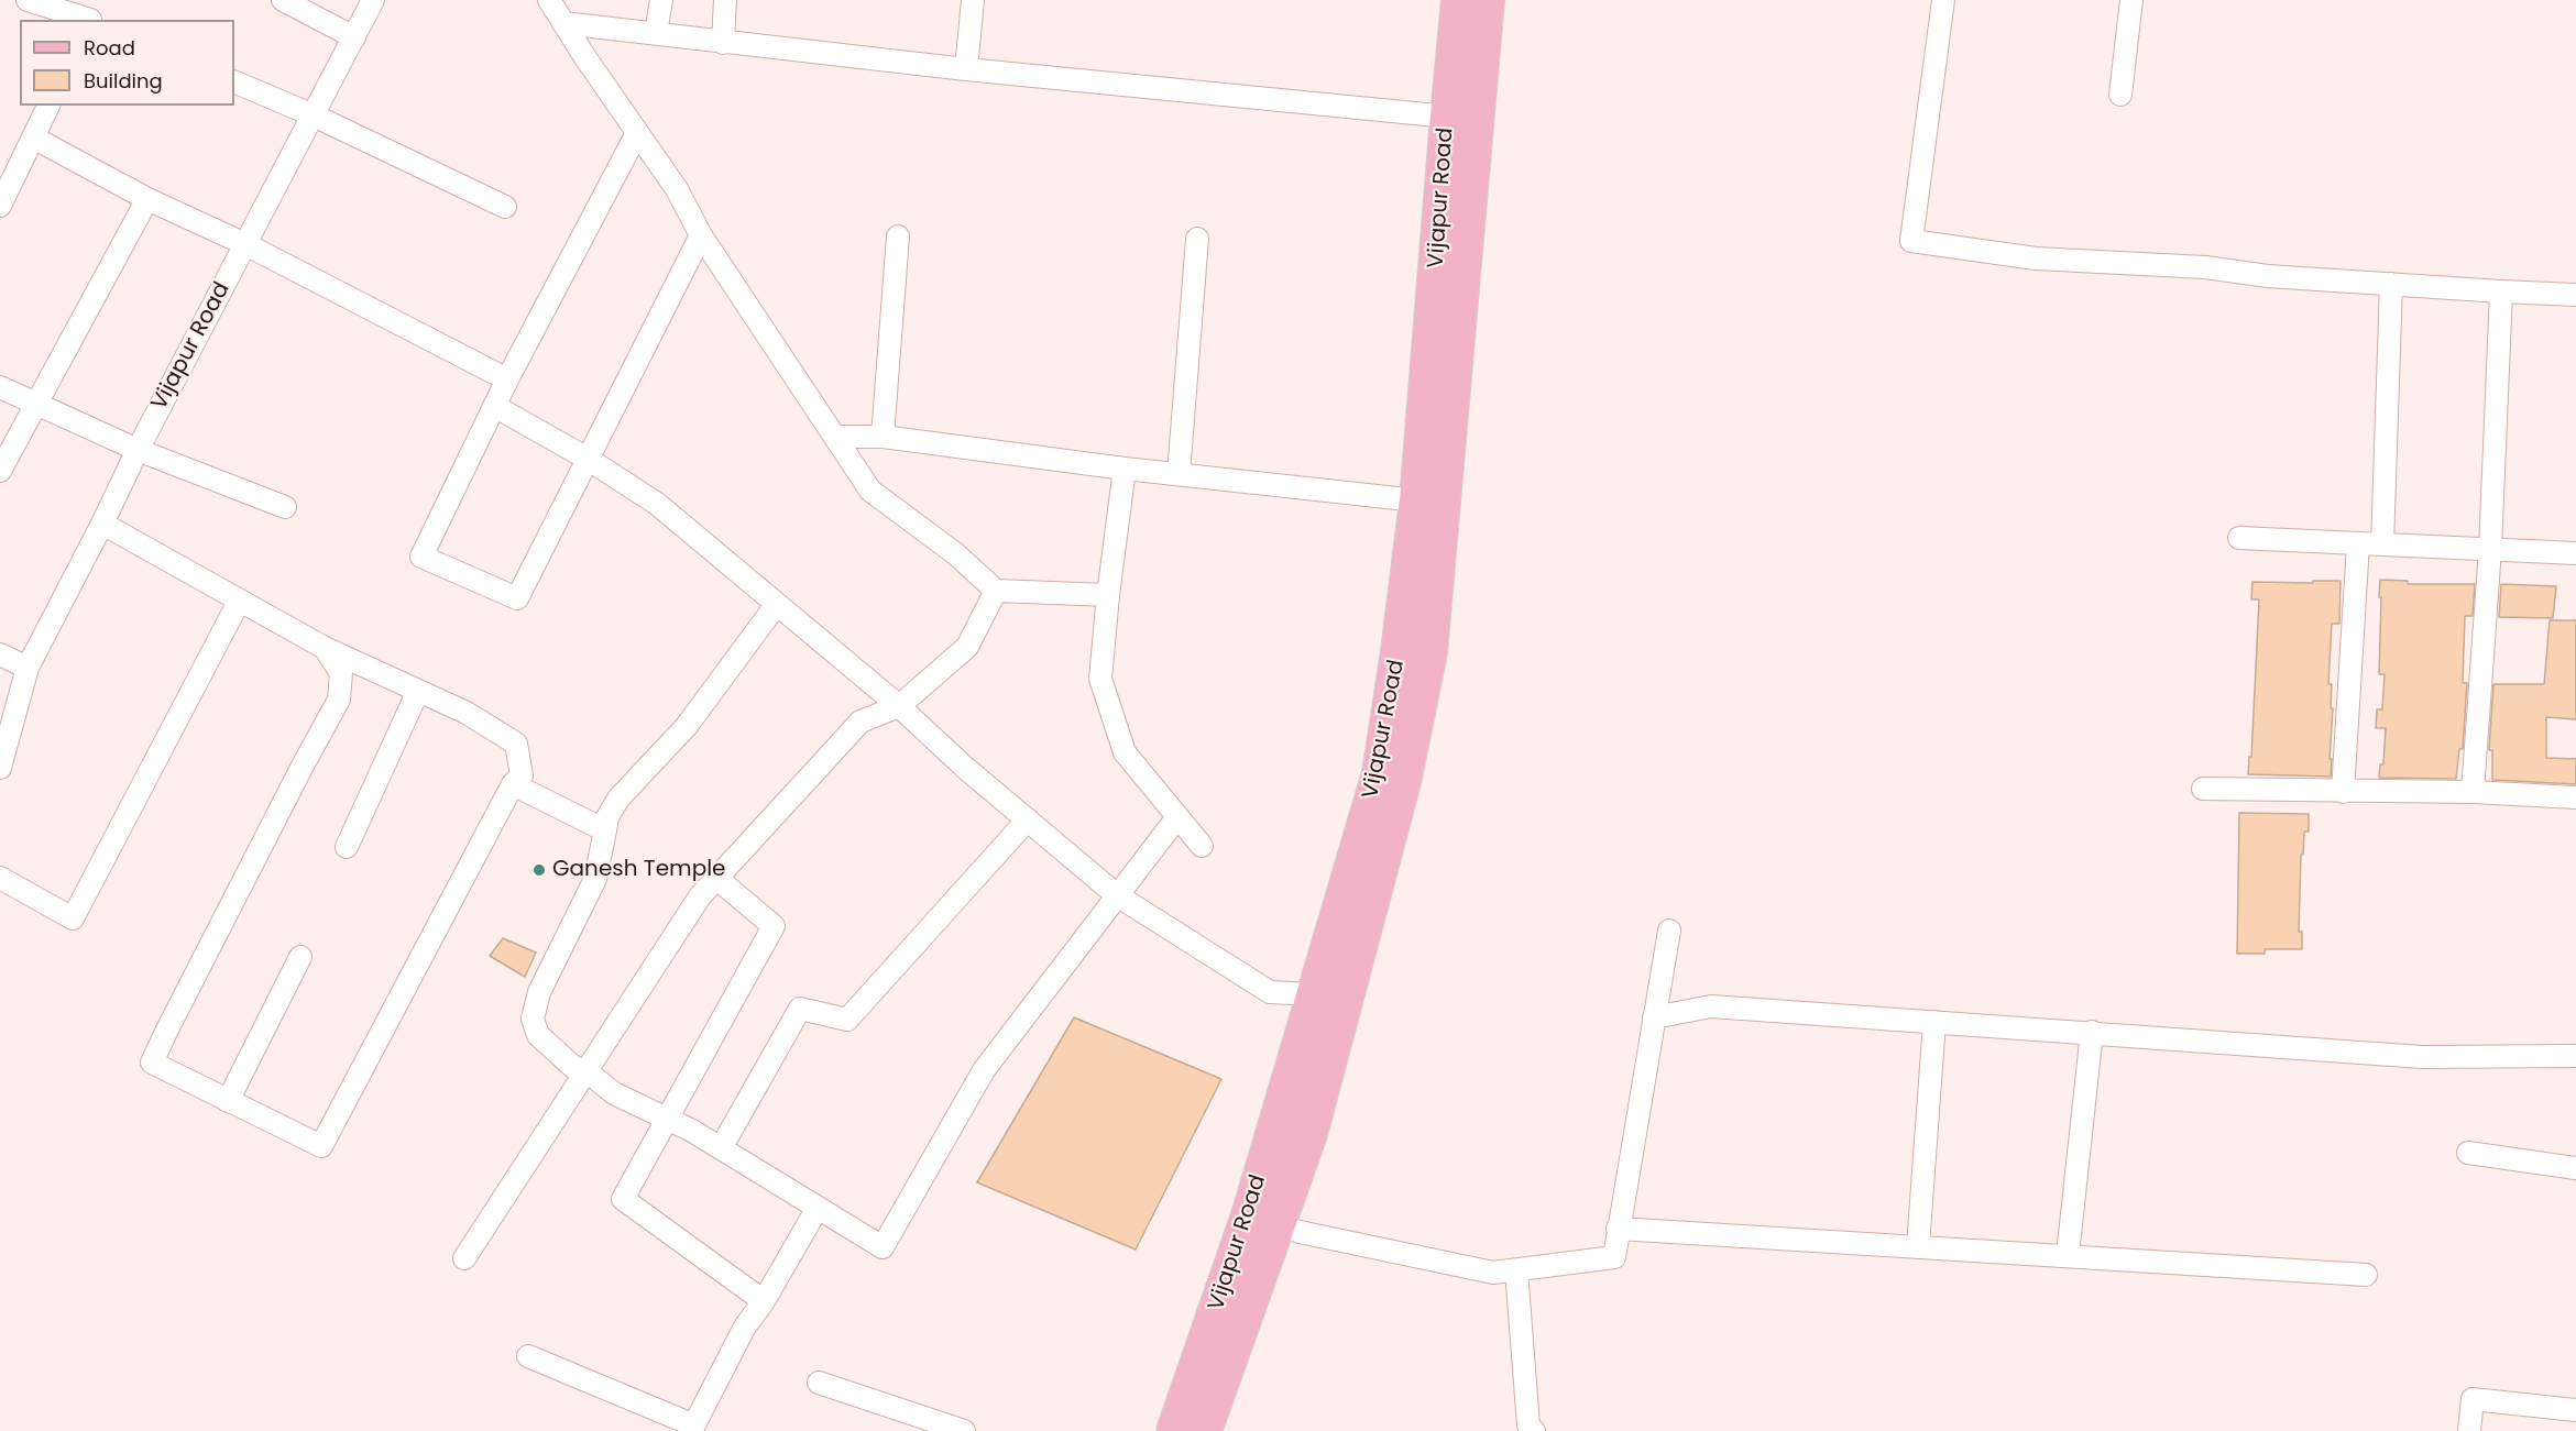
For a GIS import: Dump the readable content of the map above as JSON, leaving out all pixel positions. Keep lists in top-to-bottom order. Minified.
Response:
{"streets":{"main road":["Vijapur Road"]},"places":["Ganesh Temple"],"legend":["Road","Building"]}
